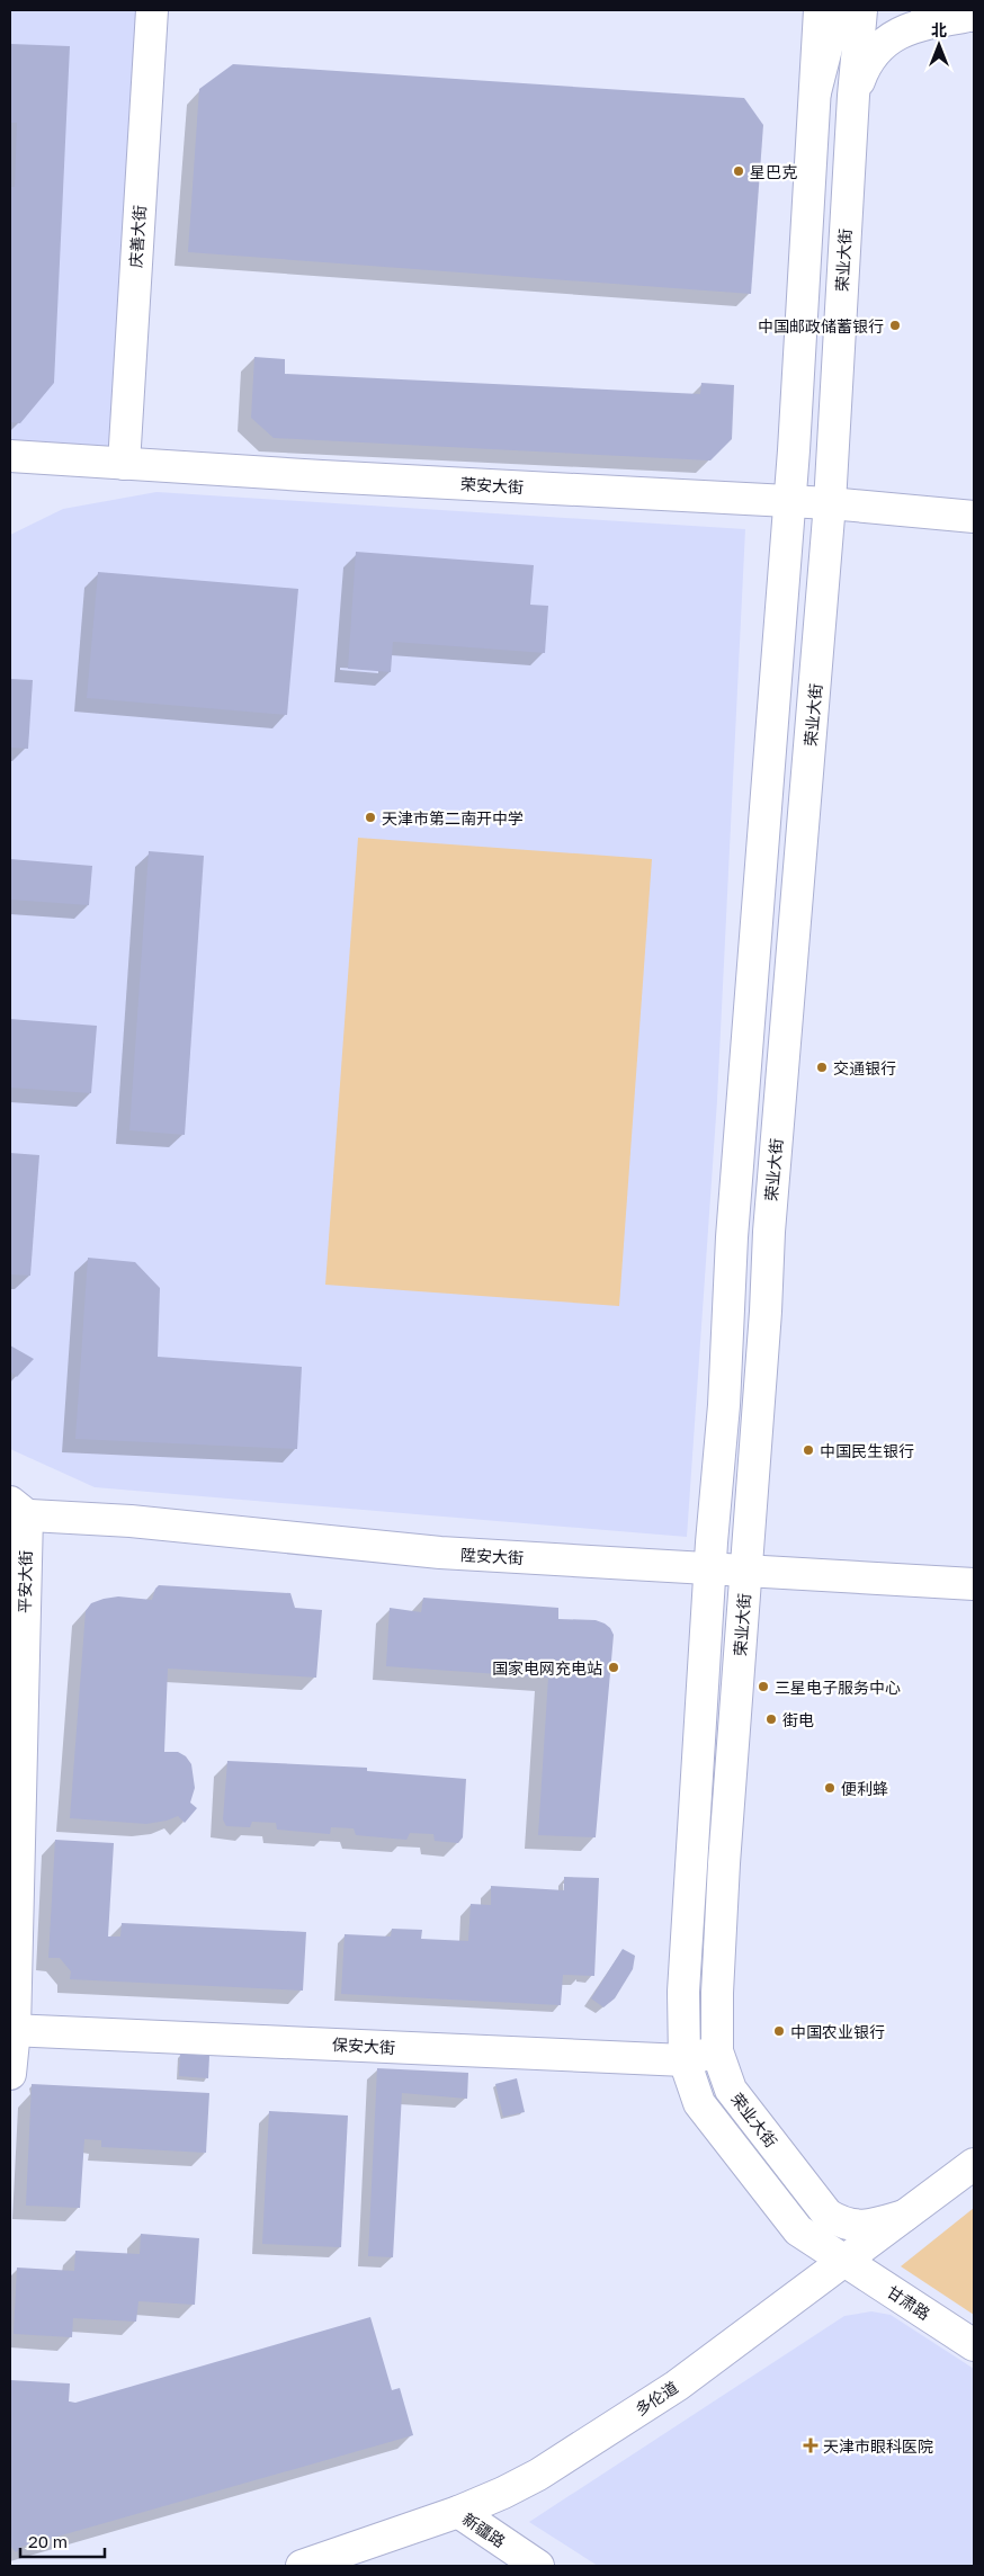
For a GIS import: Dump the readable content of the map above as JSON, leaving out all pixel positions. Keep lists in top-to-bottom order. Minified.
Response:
{"streets":{"street":["庆善大街","荣业大街","荣安大街","陞安大街","平安大街","保安大街","甘肃路","多伦道","新疆路"]},"crossings":[["庆善大街","荣安大街"],["荣业大街","荣安大街"],["荣业大街","陞安大街"],["荣业大街","保安大街"],["荣业大街","多伦道"],["陞安大街","平安大街"],["平安大街","保安大街"],["甘肃路","多伦道"],["多伦道","新疆路"]],"places":{"other":["星巴克","中国邮政储蓄银行","天津市第二南开中学","交通银行","中国民生银行","国家电网充电站","三星电子服务中心","街电","便利蜂","中国农业银行"],"health":["天津市眼科医院"]},"scale_bar":"20 m","north":"top"}
